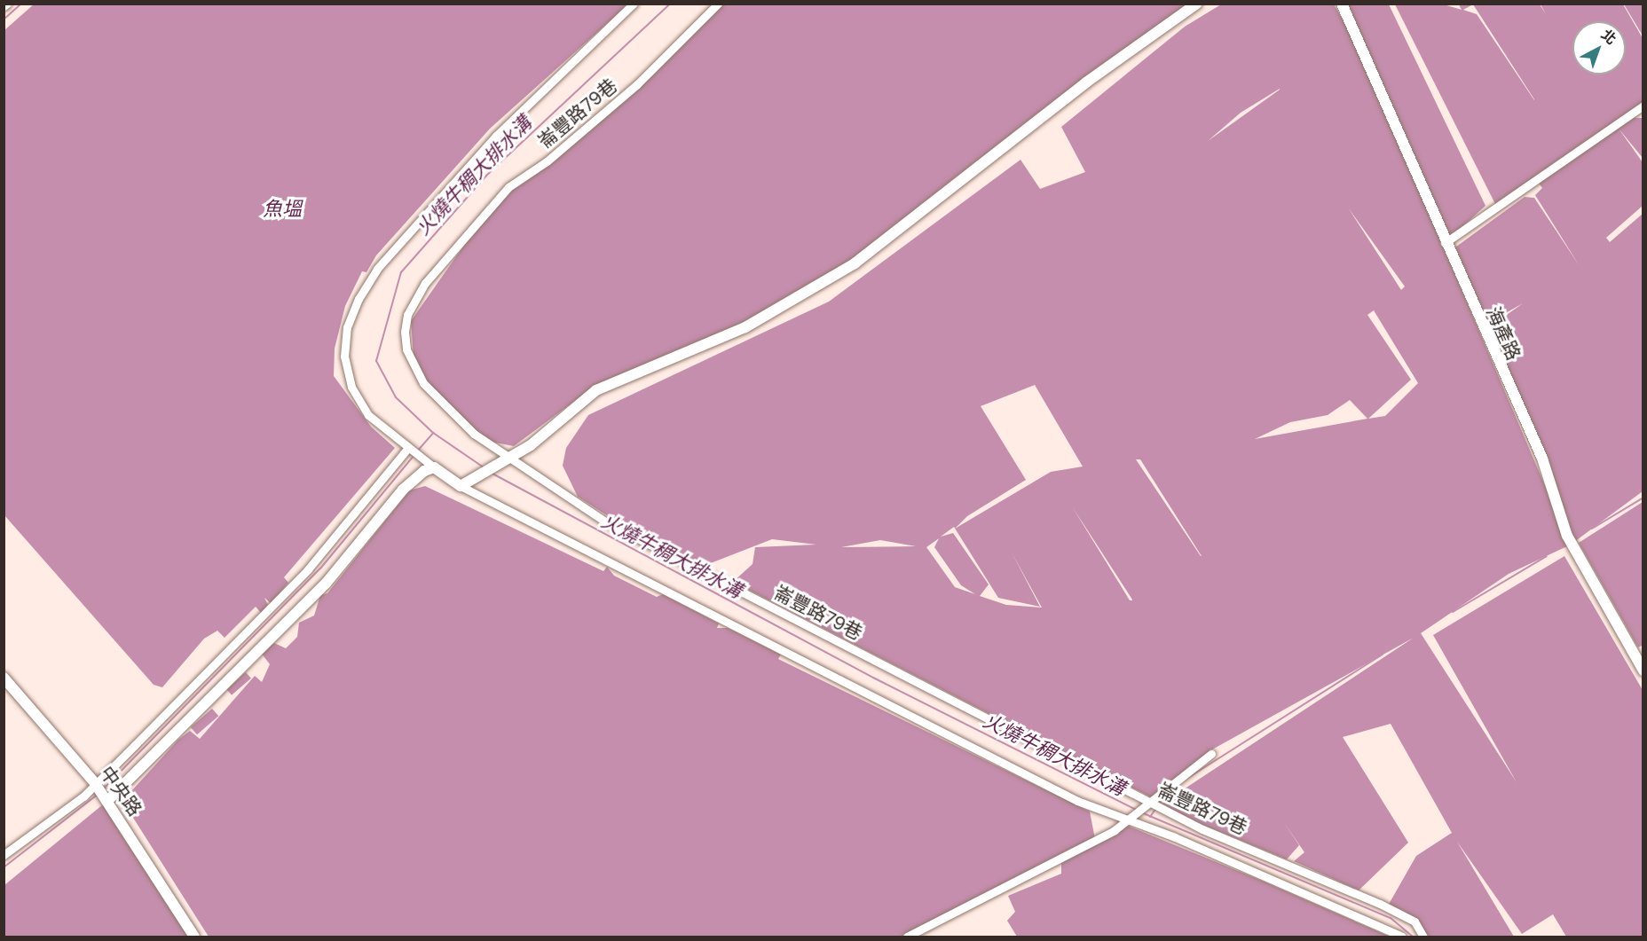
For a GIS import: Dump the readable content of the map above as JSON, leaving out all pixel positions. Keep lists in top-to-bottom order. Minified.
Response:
{"streets":{"street":["崙豐路79巷","海產路","中央路"]},"water":["火燒牛稠大排水溝","魚塭"],"north":"top right"}
